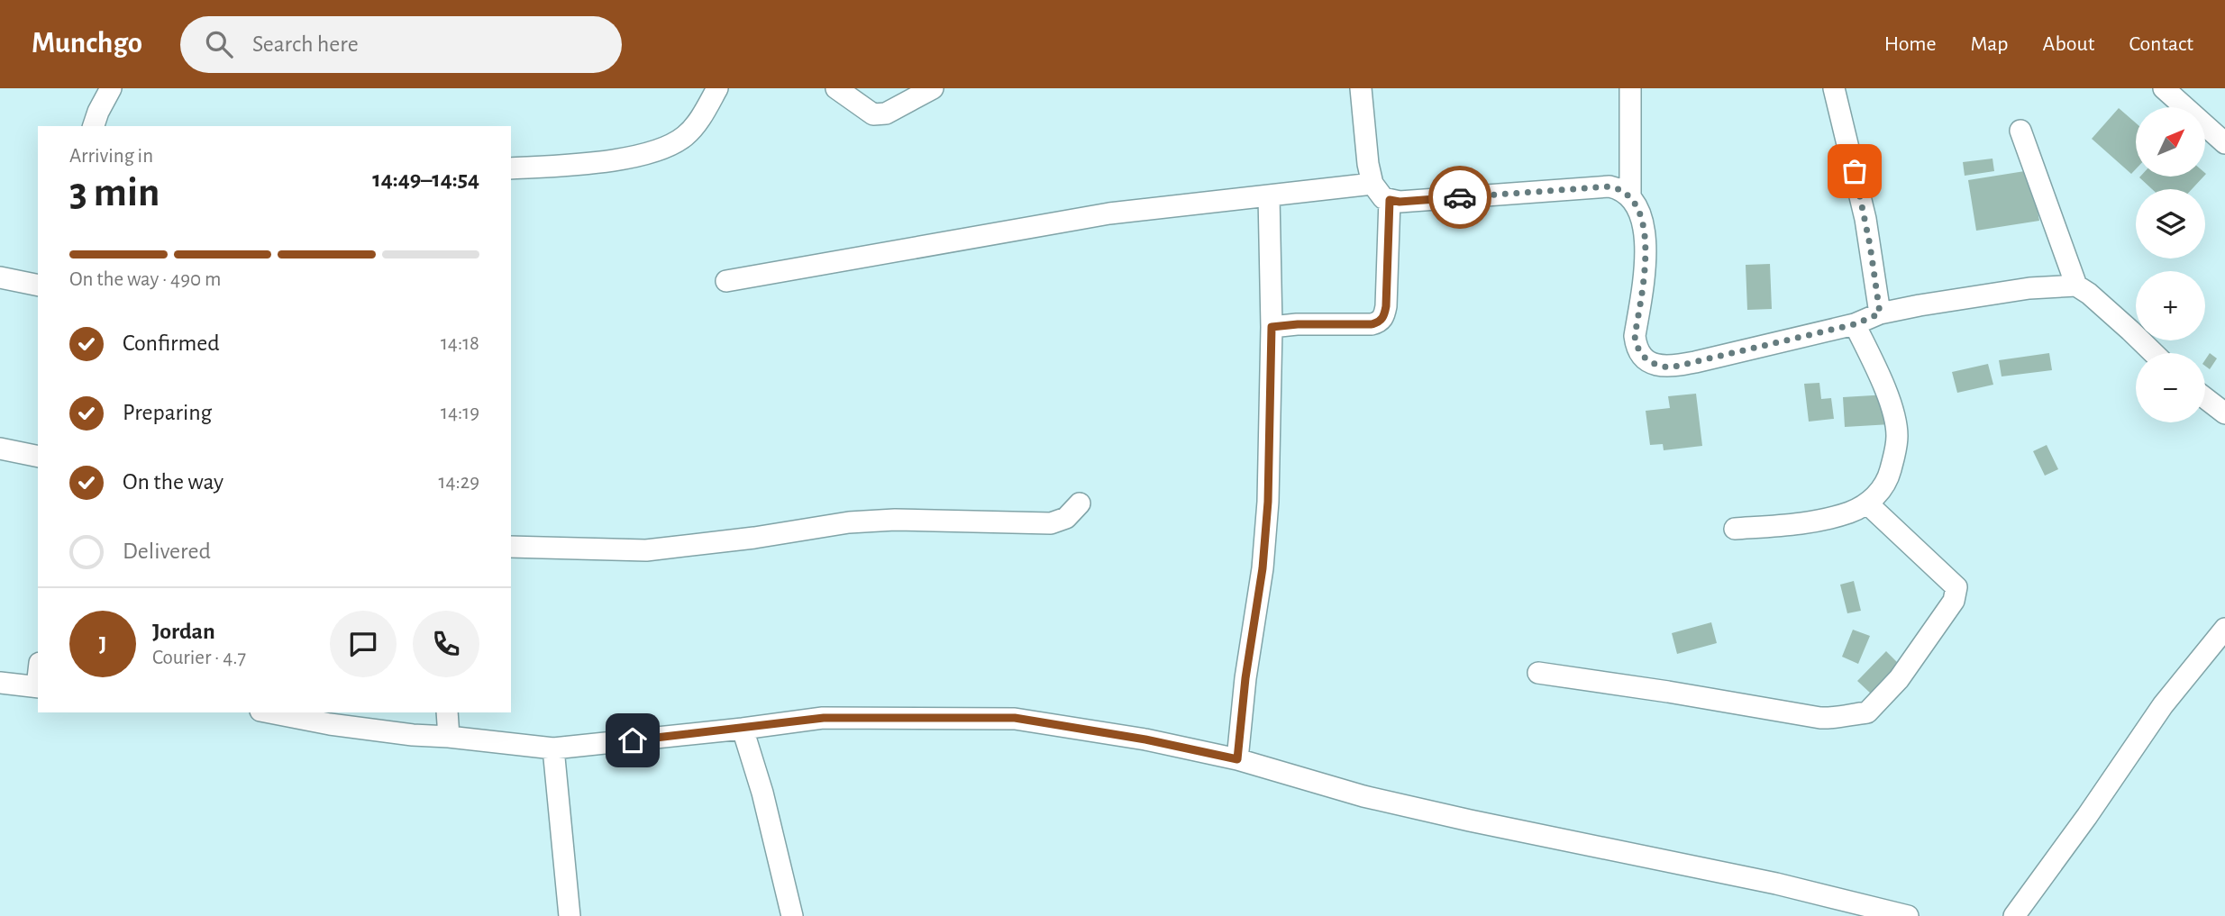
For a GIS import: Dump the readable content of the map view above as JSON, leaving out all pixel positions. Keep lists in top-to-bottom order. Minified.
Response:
{"north":"top right","page":{"header":"Munchgo","search":"Search here","nav":["Home","Map","About","Contact"],"map_buttons":["+","−"],"heading":["3 min","Arriving in","14:49–14:54"],"panel":["Jordan","Courier · 4.7"],"bar":"On the way · 490 m","list":[["Confirmed","14:18"],["Preparing","14:19"],["On the way","14:29"],"Delivered"],"round":"J"}}
